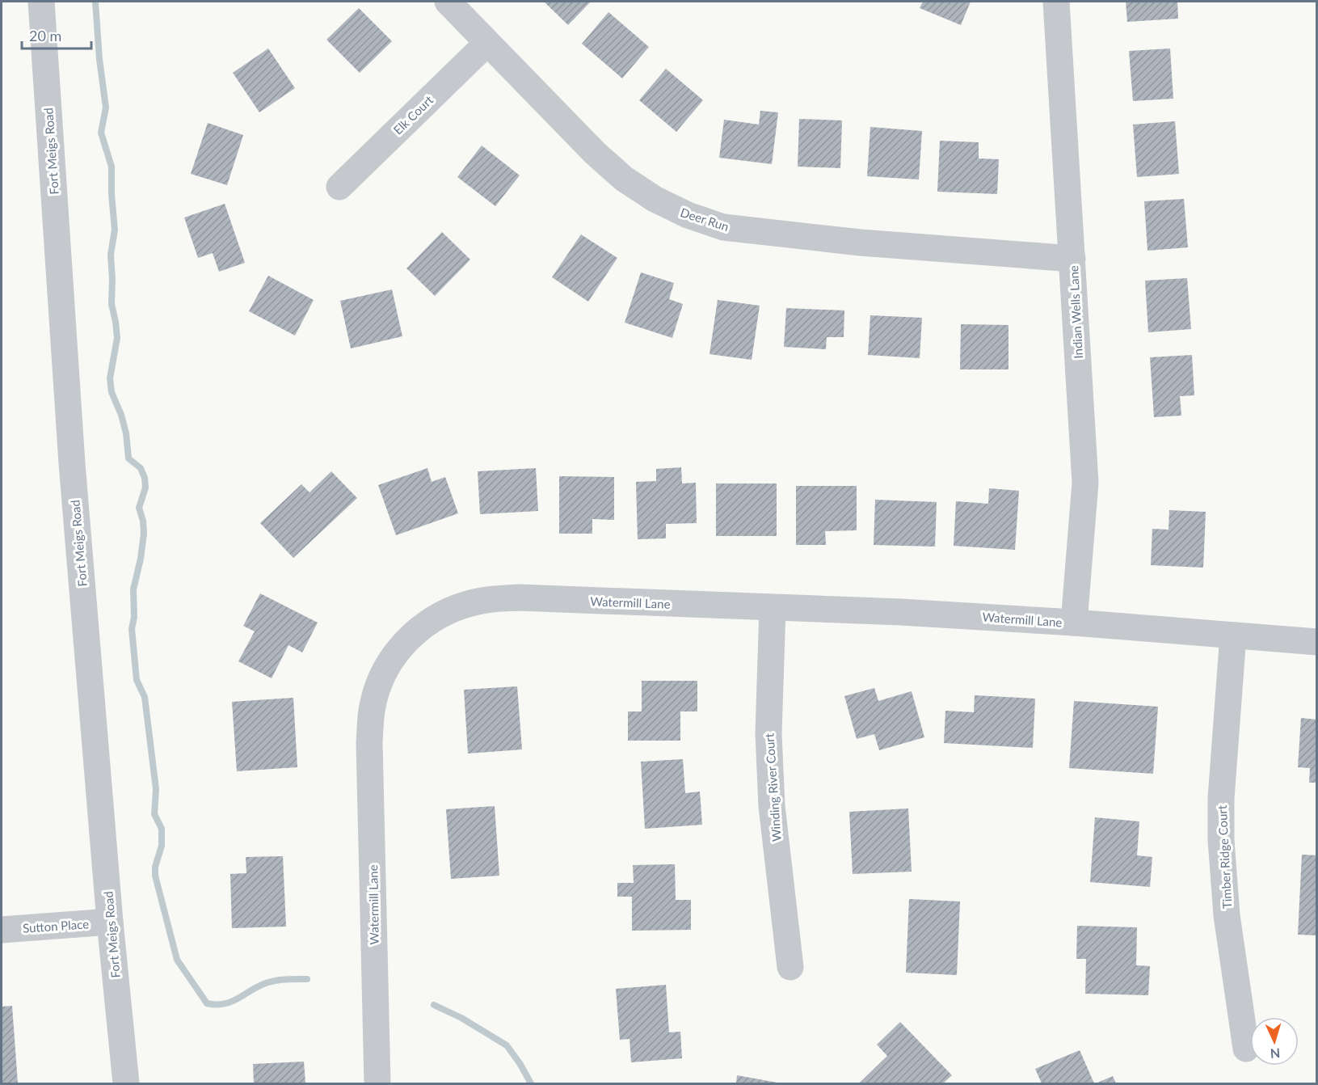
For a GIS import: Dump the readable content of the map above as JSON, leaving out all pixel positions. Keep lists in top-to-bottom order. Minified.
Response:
{"streets":{"street":["Elk Court","Fort Meigs Road","Deer Run","Indian Wells Lane","Watermill Lane","Winding River Court","Timber Ridge Court","Sutton Place"]},"crossings":[["Elk Court","Deer Run"],["Fort Meigs Road","Sutton Place"],["Deer Run","Indian Wells Lane"],["Indian Wells Lane","Watermill Lane"],["Watermill Lane","Winding River Court"],["Watermill Lane","Timber Ridge Court"]],"scale_bar":"20 m","north":"bottom"}
